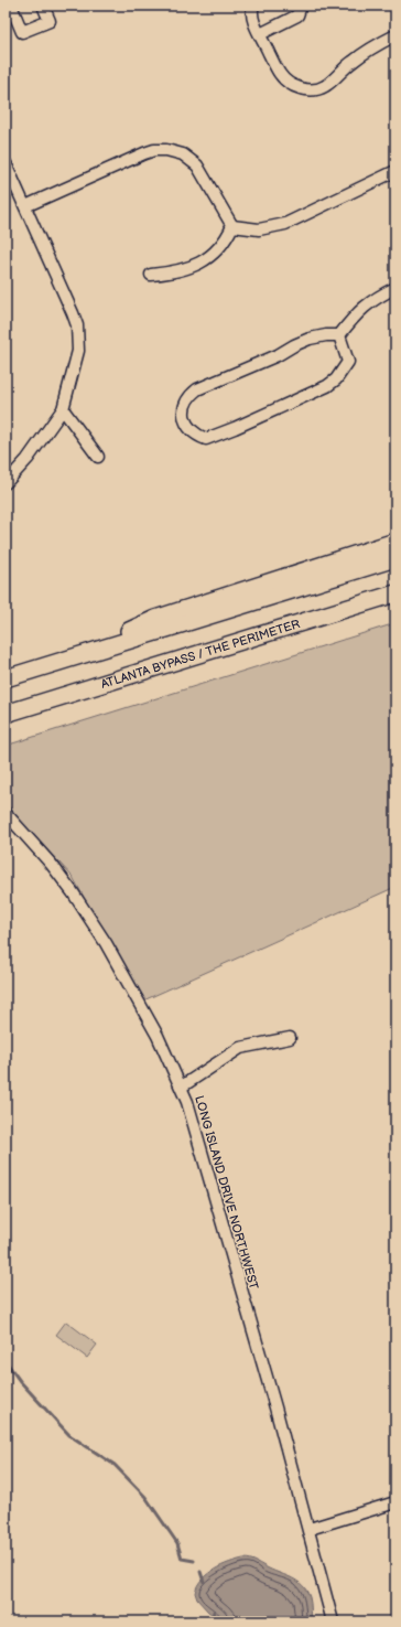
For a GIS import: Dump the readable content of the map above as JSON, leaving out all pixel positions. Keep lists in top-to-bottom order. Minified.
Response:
{"streets":{"highway":["ATLANTA BYPASS / THE PERIMETER"],"street":["LONG ISLAND DRIVE NORTHWEST"]}}
